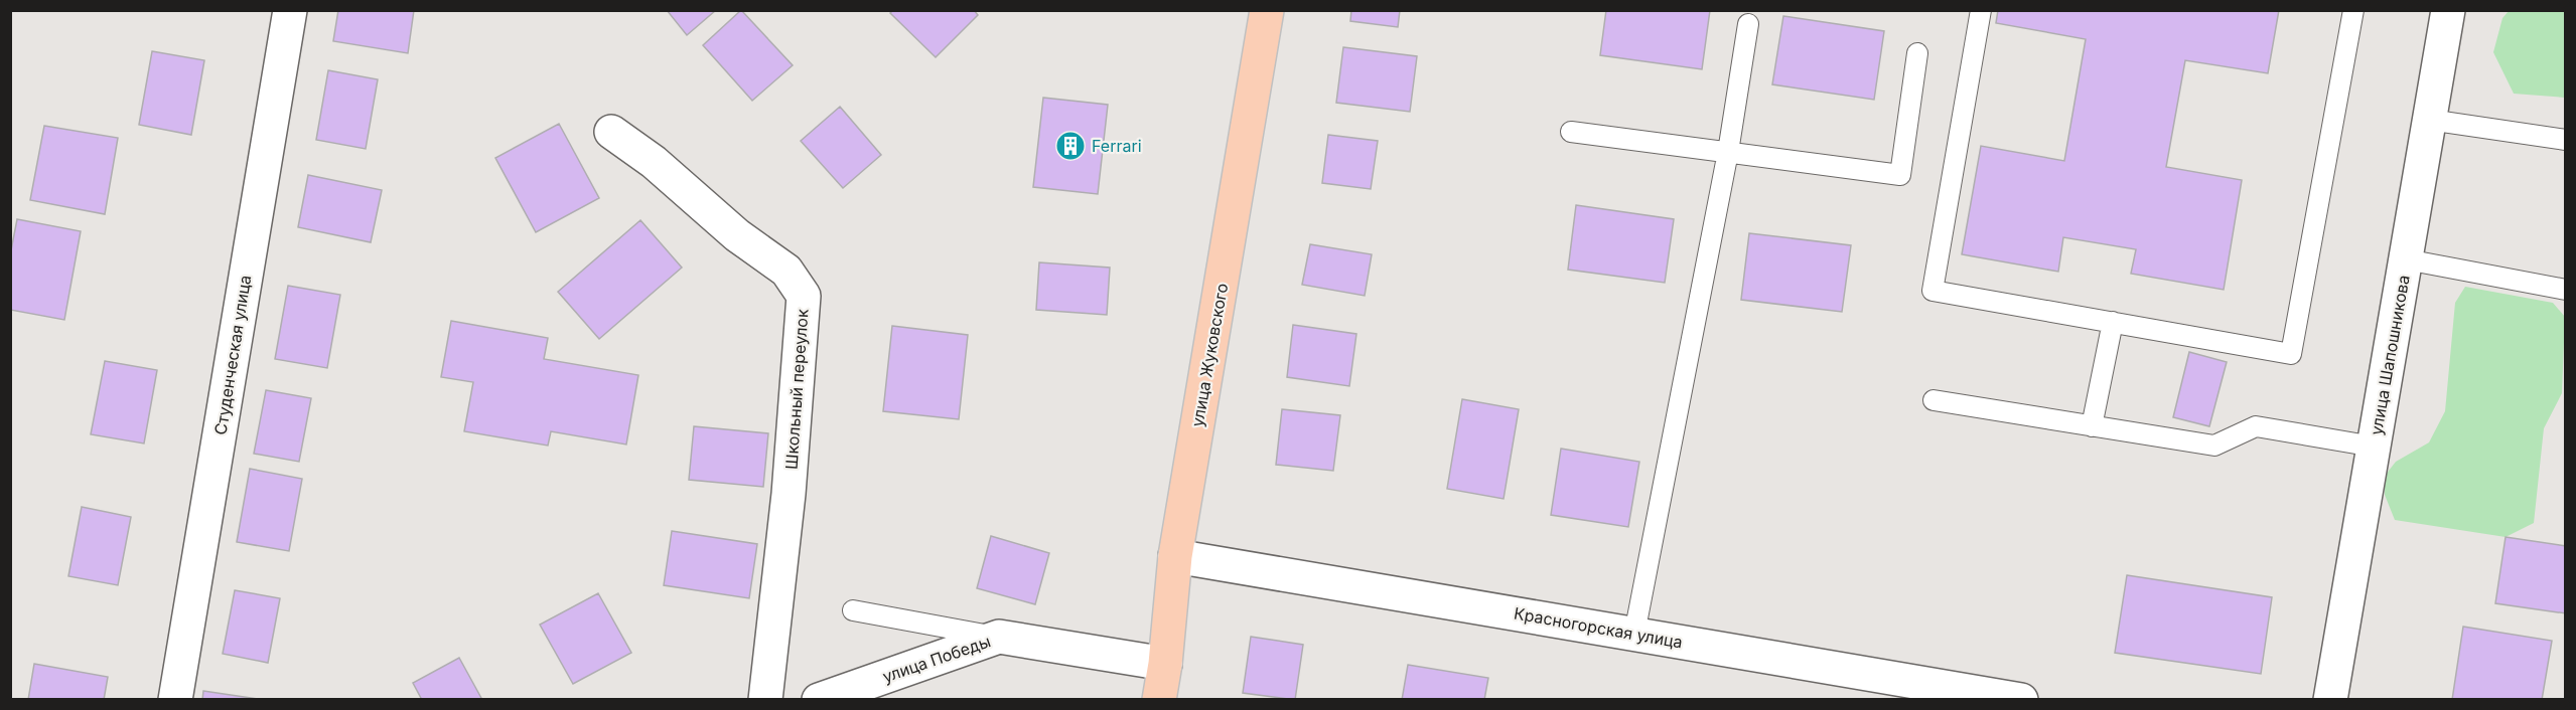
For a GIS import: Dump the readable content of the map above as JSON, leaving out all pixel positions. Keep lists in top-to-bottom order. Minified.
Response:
{"streets":{"main road":["улица Жуковского"],"street":["Студенческая улица","улица Шапошникова","Школьный переулок","Красногорская улица","улица Победы"]},"crossings":[["улица Жуковского","Красногорская улица"],["улица Жуковского","улица Победы"]],"places":{"building":["Ferrari"]}}
